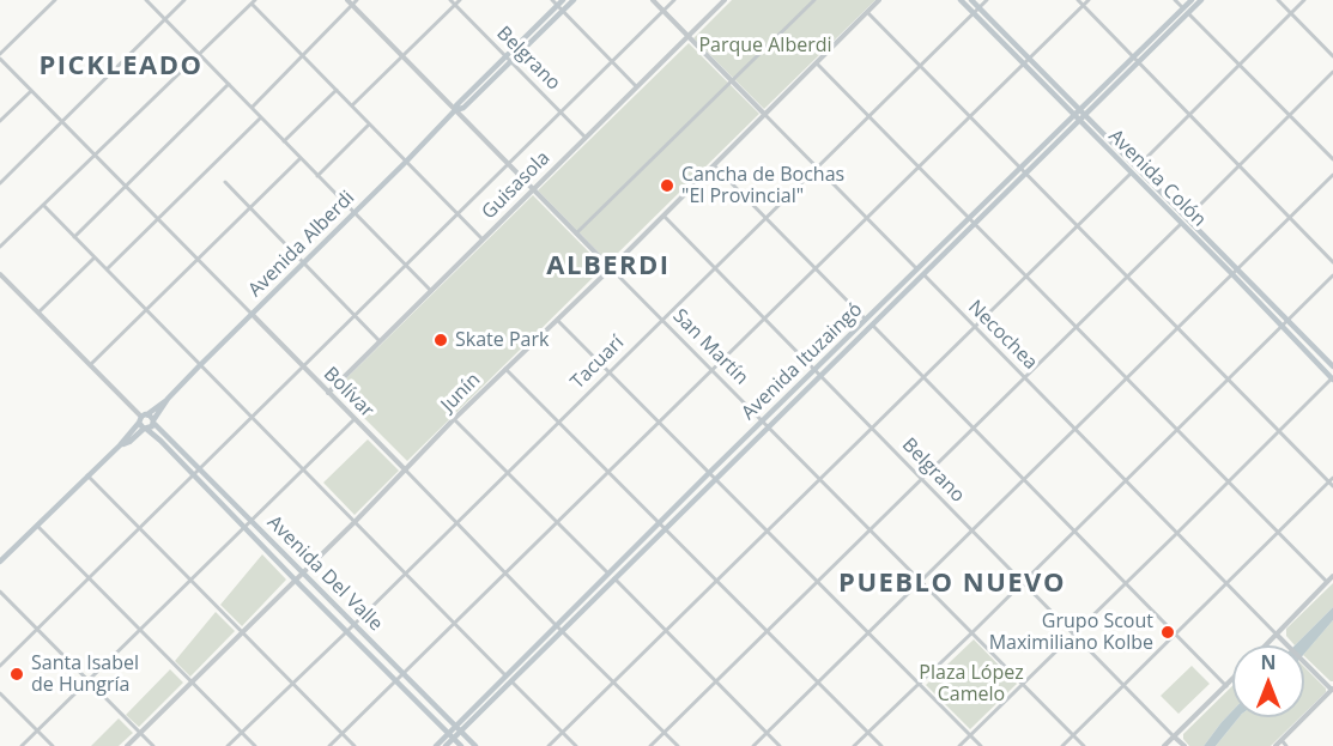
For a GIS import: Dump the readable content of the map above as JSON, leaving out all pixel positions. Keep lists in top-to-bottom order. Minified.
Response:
{"streets":{"main road":["Avenida Colón","Avenida Alberdi","Avenida Ituzaingó","Avenida Del Valle"],"street":["Belgrano","Guisasola","Necochea","San Martín","Tacuarí","Bolívar","Junín"]},"crossings":[["Belgrano","Guisasola"],["Belgrano","Avenida Alberdi"],["Belgrano","Avenida Ituzaingó"],["Belgrano","Tacuarí"],["Belgrano","Junín"],["Avenida Colón","Avenida Ituzaingó"],["Avenida Colón","Tacuarí"],["Guisasola","Necochea"],["Guisasola","San Martín"],["Guisasola","Bolívar"],["Avenida Alberdi","San Martín"],["Avenida Alberdi","Bolívar"],["Avenida Alberdi","Avenida Del Valle"],["Necochea","Avenida Ituzaingó"],["Necochea","Tacuarí"],["Necochea","Junín"],["San Martín","Avenida Ituzaingó"],["San Martín","Tacuarí"],["San Martín","Junín"],["Avenida Ituzaingó","Bolívar"],["Avenida Ituzaingó","Avenida Del Valle"],["Tacuarí","Bolívar"],["Tacuarí","Avenida Del Valle"],["Bolívar","Junín"],["Junín","Avenida Del Valle"]],"districts":["PICKLEADO","ALBERDI","PUEBLO NUEVO"],"parks":["Parque Alberdi","Plaza López Camelo"],"places":["Cancha de Bochas \"El Provincial\"","Skate Park","Grupo Scout Maximiliano Kolbe","Santa Isabel de Hungría"],"north":"top"}
